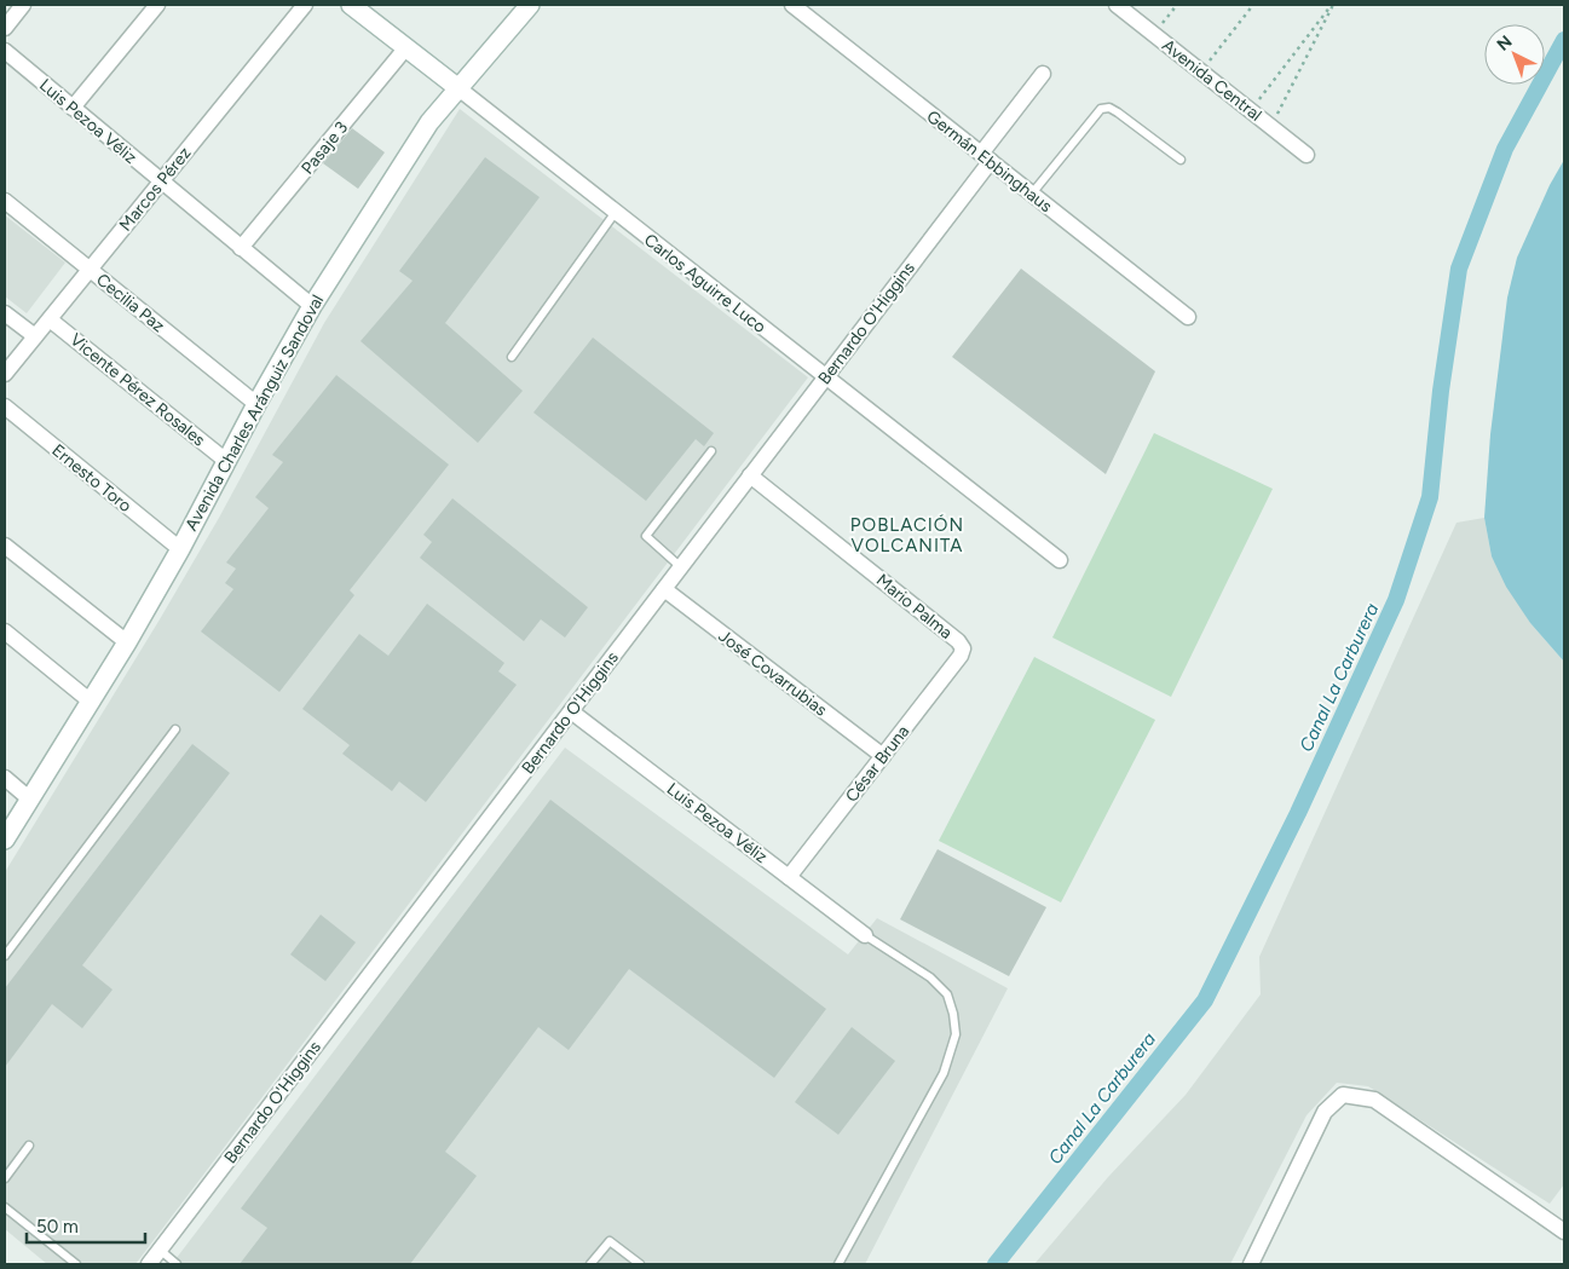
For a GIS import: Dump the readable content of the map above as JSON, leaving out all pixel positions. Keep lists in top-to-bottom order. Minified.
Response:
{"streets":{"street":["Avenida Central","Luis Pezoa Véliz","Pasaje 3","Germán Ebbinghaus","Marcos Pérez","Carlos Aguirre Luco","Cecilia Paz","Bernardo O'Higgins","Vicente Pérez Rosales","Avenida Charles Aránguiz Sandoval","Ernesto Toro","Mario Palma","José Covarrubias","César Bruna"]},"crossings":[["Luis Pezoa Véliz","Pasaje 3"],["Luis Pezoa Véliz","Marcos Pérez"],["Luis Pezoa Véliz","Bernardo O'Higgins"],["Luis Pezoa Véliz","Avenida Charles Aránguiz Sandoval"],["Luis Pezoa Véliz","César Bruna"],["Pasaje 3","Carlos Aguirre Luco"],["Germán Ebbinghaus","Bernardo O'Higgins"],["Marcos Pérez","Cecilia Paz"],["Marcos Pérez","Vicente Pérez Rosales"],["Carlos Aguirre Luco","Bernardo O'Higgins"],["Carlos Aguirre Luco","Avenida Charles Aránguiz Sandoval"],["Cecilia Paz","Avenida Charles Aránguiz Sandoval"],["Bernardo O'Higgins","Mario Palma"],["Bernardo O'Higgins","José Covarrubias"],["Vicente Pérez Rosales","Avenida Charles Aránguiz Sandoval"],["Avenida Charles Aránguiz Sandoval","Ernesto Toro"],["Mario Palma","César Bruna"],["José Covarrubias","César Bruna"]],"districts":["POBLACIÓN VOLCANITA"],"water":["Canal La Carburera"],"scale_bar":"50 m","north":"top left"}
